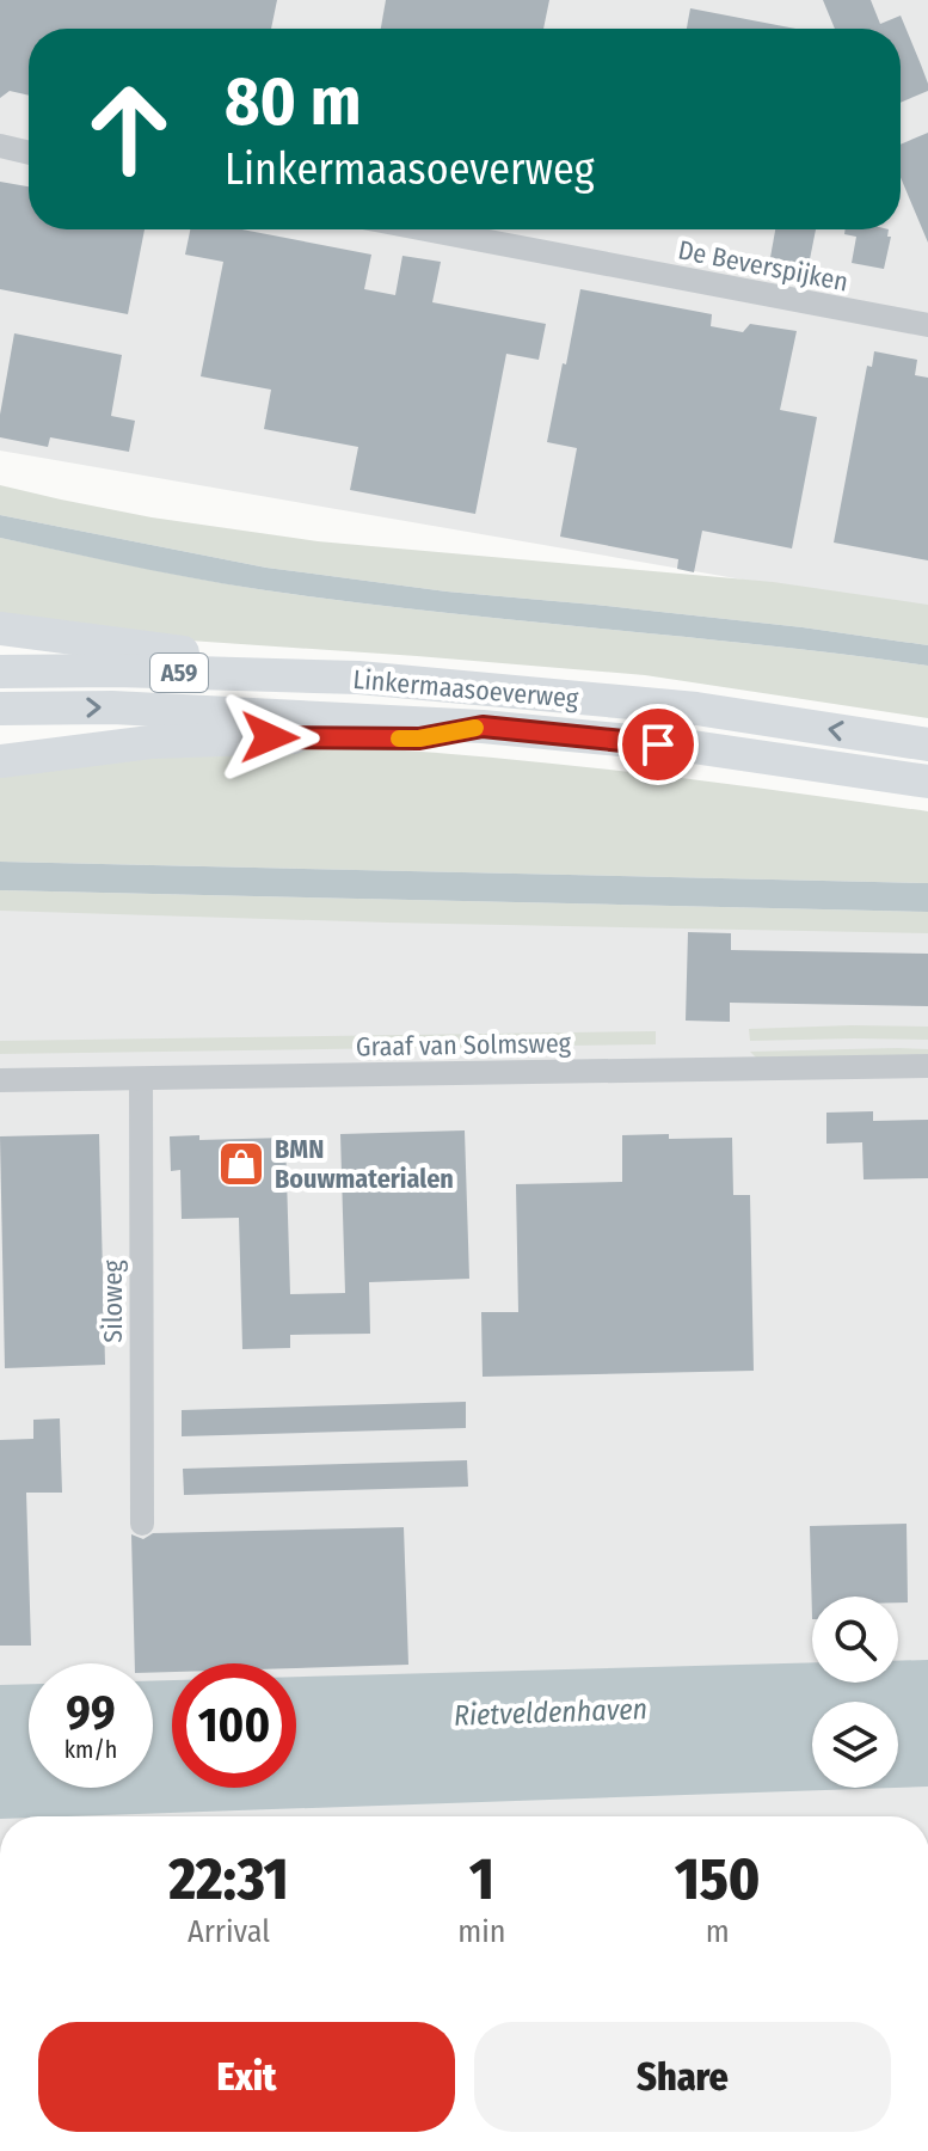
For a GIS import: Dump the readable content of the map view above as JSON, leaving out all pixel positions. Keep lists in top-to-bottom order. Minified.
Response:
{"streets":{"highway":["A59","Linkermaasoeverweg"],"street":["De Beverspijken","Graaf van Solmsweg","Siloweg"]},"crossings":[["A59","Linkermaasoeverweg"],["Graaf van Solmsweg","Siloweg"]],"water":["Rietveldenhaven"],"places":{"shop":["BMN Bouwmaterialen"]},"page":{"turn":["80 m","Linkermaasoeverweg"],"speed":"99 km/h","limit":"100","eta":["22:31","Arrival","1","min","150","m"],"buttons":["Exit","Share"]}}
